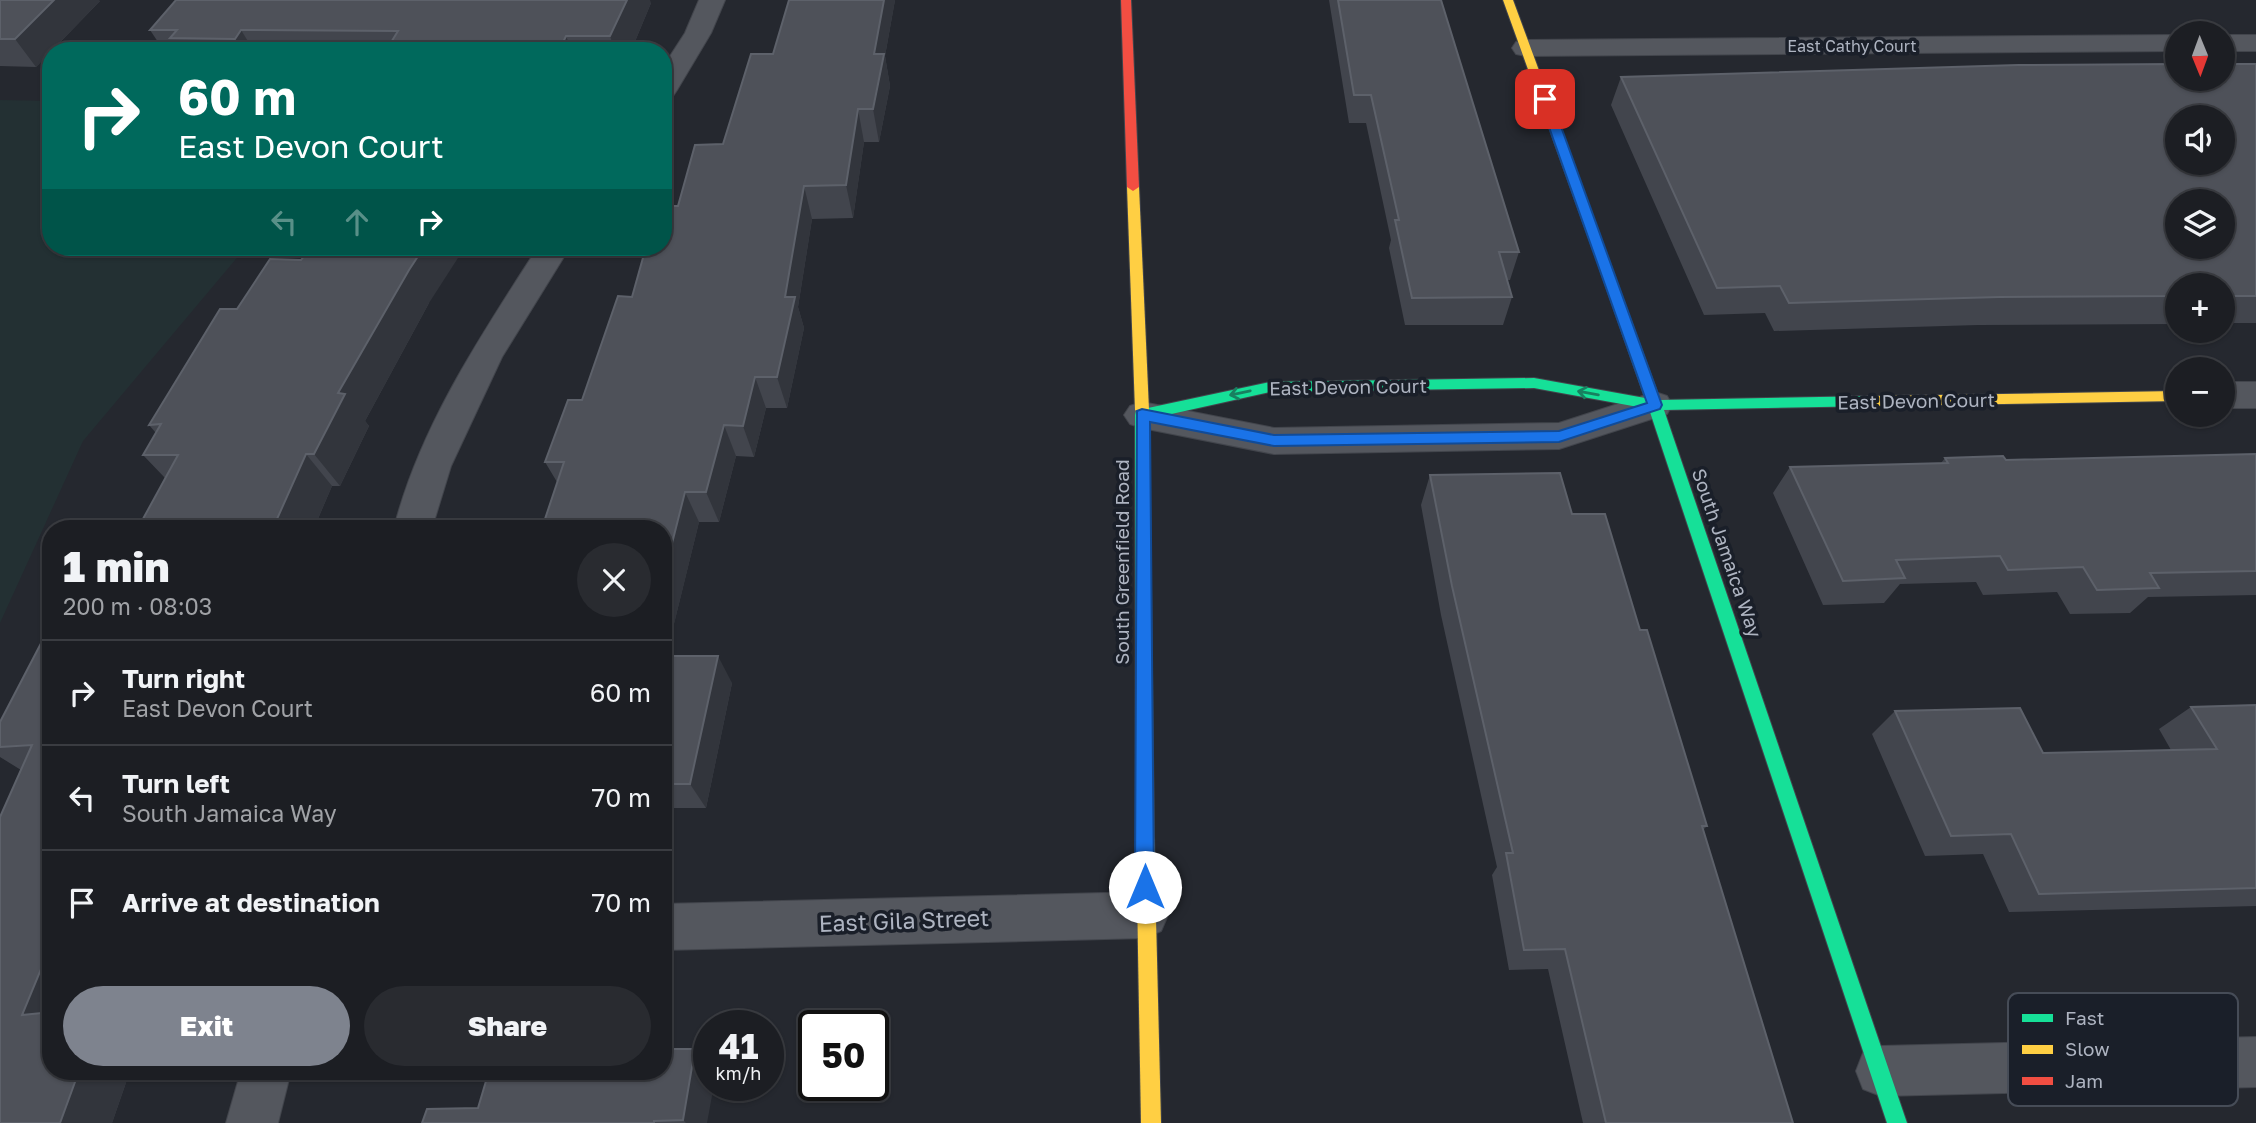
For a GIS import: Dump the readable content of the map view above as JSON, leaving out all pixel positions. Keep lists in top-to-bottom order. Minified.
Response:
{"streets":{"street":["East Cathy Court","East Devon Court","South Jamaica Way","South Greenfield Road","East Gila Street"]},"crossings":[["East Cathy Court","South Jamaica Way"],["East Devon Court","South Jamaica Way"],["East Devon Court","South Greenfield Road"],["South Greenfield Road","East Gila Street"]],"legend":["Fast","Slow","Jam"],"north":"bottom","page":{"map_buttons":["+","−"],"turn":["60 m","East Devon Court"],"heading":["1 min","200 m · 08:03"],"list":[{"name":"Turn right","note":"East Devon Court","value":"60 m"},{"name":"Turn left","note":"South Jamaica Way","value":"70 m"},{"name":"Arrive at destination","value":"70 m"}],"buttons":["Exit","Share"],"speed":"41 km/h","limit":"50"}}
